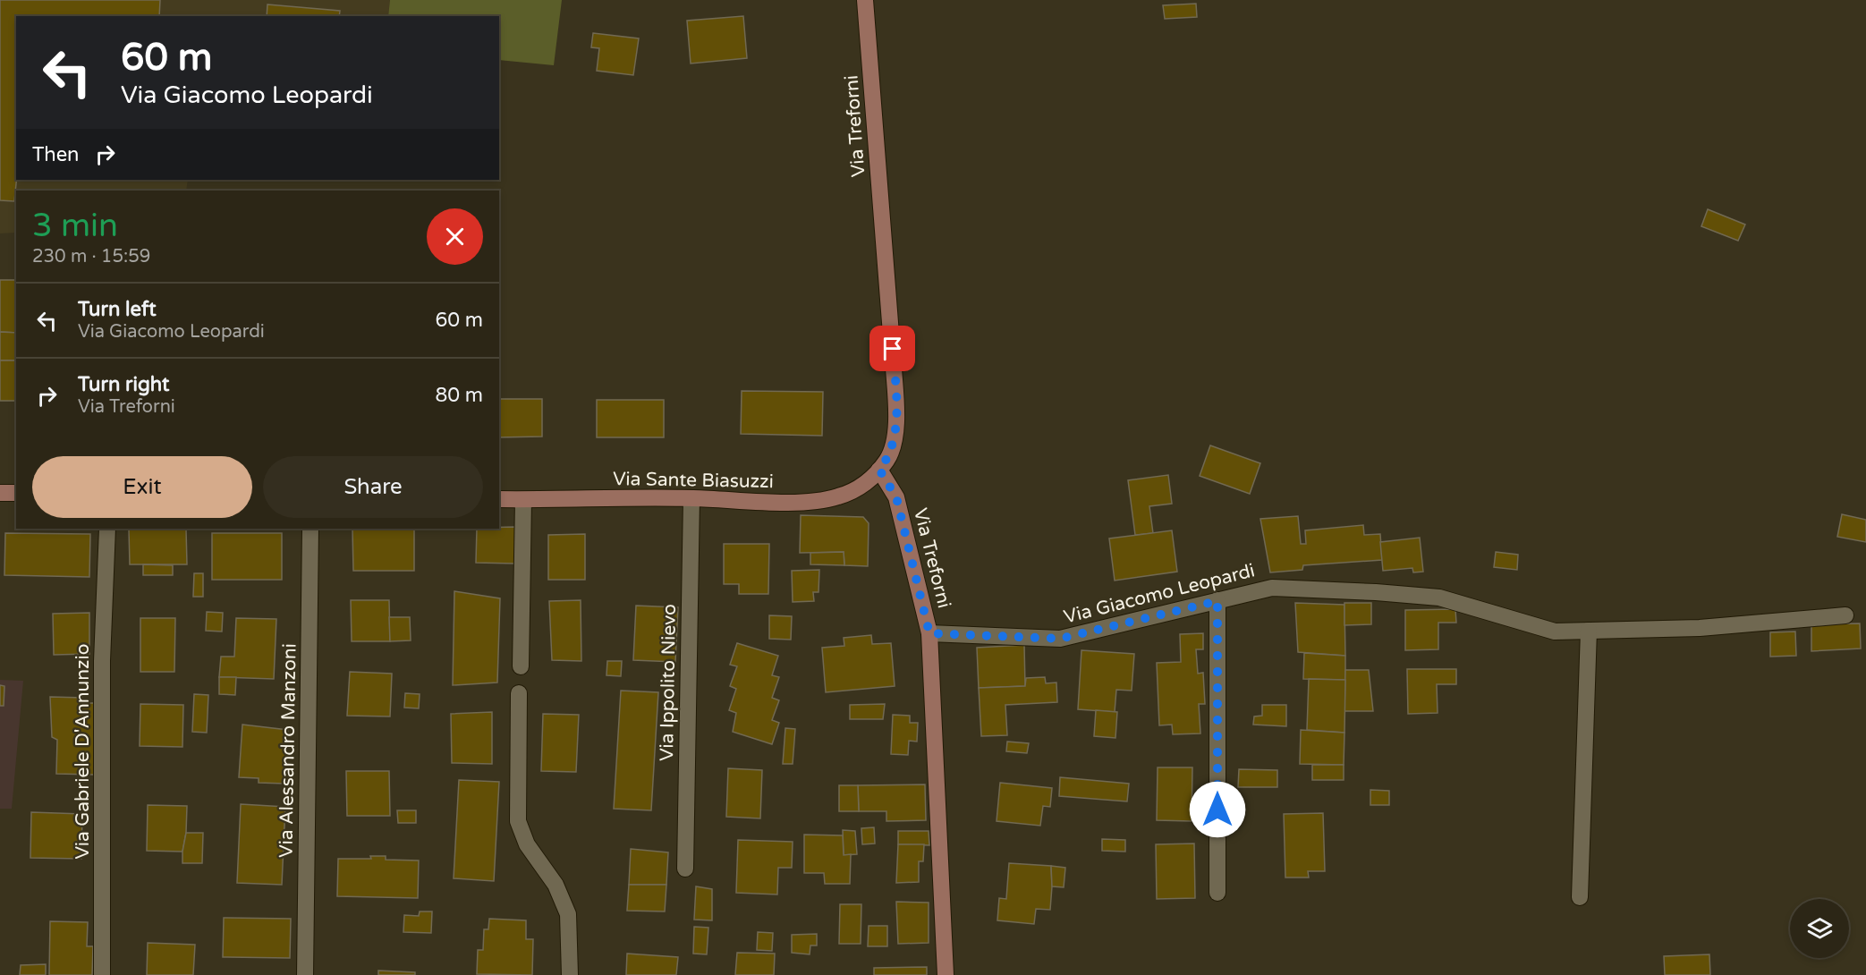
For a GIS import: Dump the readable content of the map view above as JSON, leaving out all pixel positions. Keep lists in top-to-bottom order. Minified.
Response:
{"streets":{"street":["Via Treforni","Via Sante Biasuzzi","Via Giacomo Leopardi","Via Ippolito Nievo","Via Alessandro Manzoni","Via Gabriele D'Annunzio"]},"crossings":[["Via Treforni","Via Sante Biasuzzi"],["Via Treforni","Via Giacomo Leopardi"],["Via Sante Biasuzzi","Via Ippolito Nievo"]],"page":{"turn":["60 m","Via Giacomo Leopardi"],"then":"Then","heading":["3 min","230 m · 15:59"],"list":[{"name":"Turn left","note":"Via Giacomo Leopardi","value":"60 m"},{"name":"Turn right","note":"Via Treforni","value":"80 m"}],"buttons":["Exit","Share"]}}
